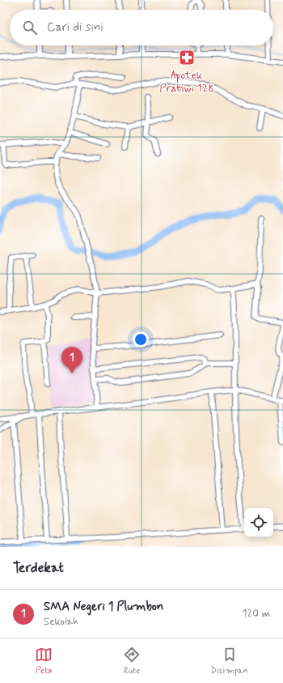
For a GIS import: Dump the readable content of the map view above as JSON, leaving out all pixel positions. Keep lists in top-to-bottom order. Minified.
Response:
{"places":{"pharmacy":["Apotek Pratiwi 128"]},"page":{"search":"Cari di sini","pins":"1","heading":"Terdekat","list":[{"mark":"1","name":"SMA Negeri 1 Plumbon","note":"Sekolah","value":"120 m"}],"nav":["Peta","Rute","Disimpan"]}}
